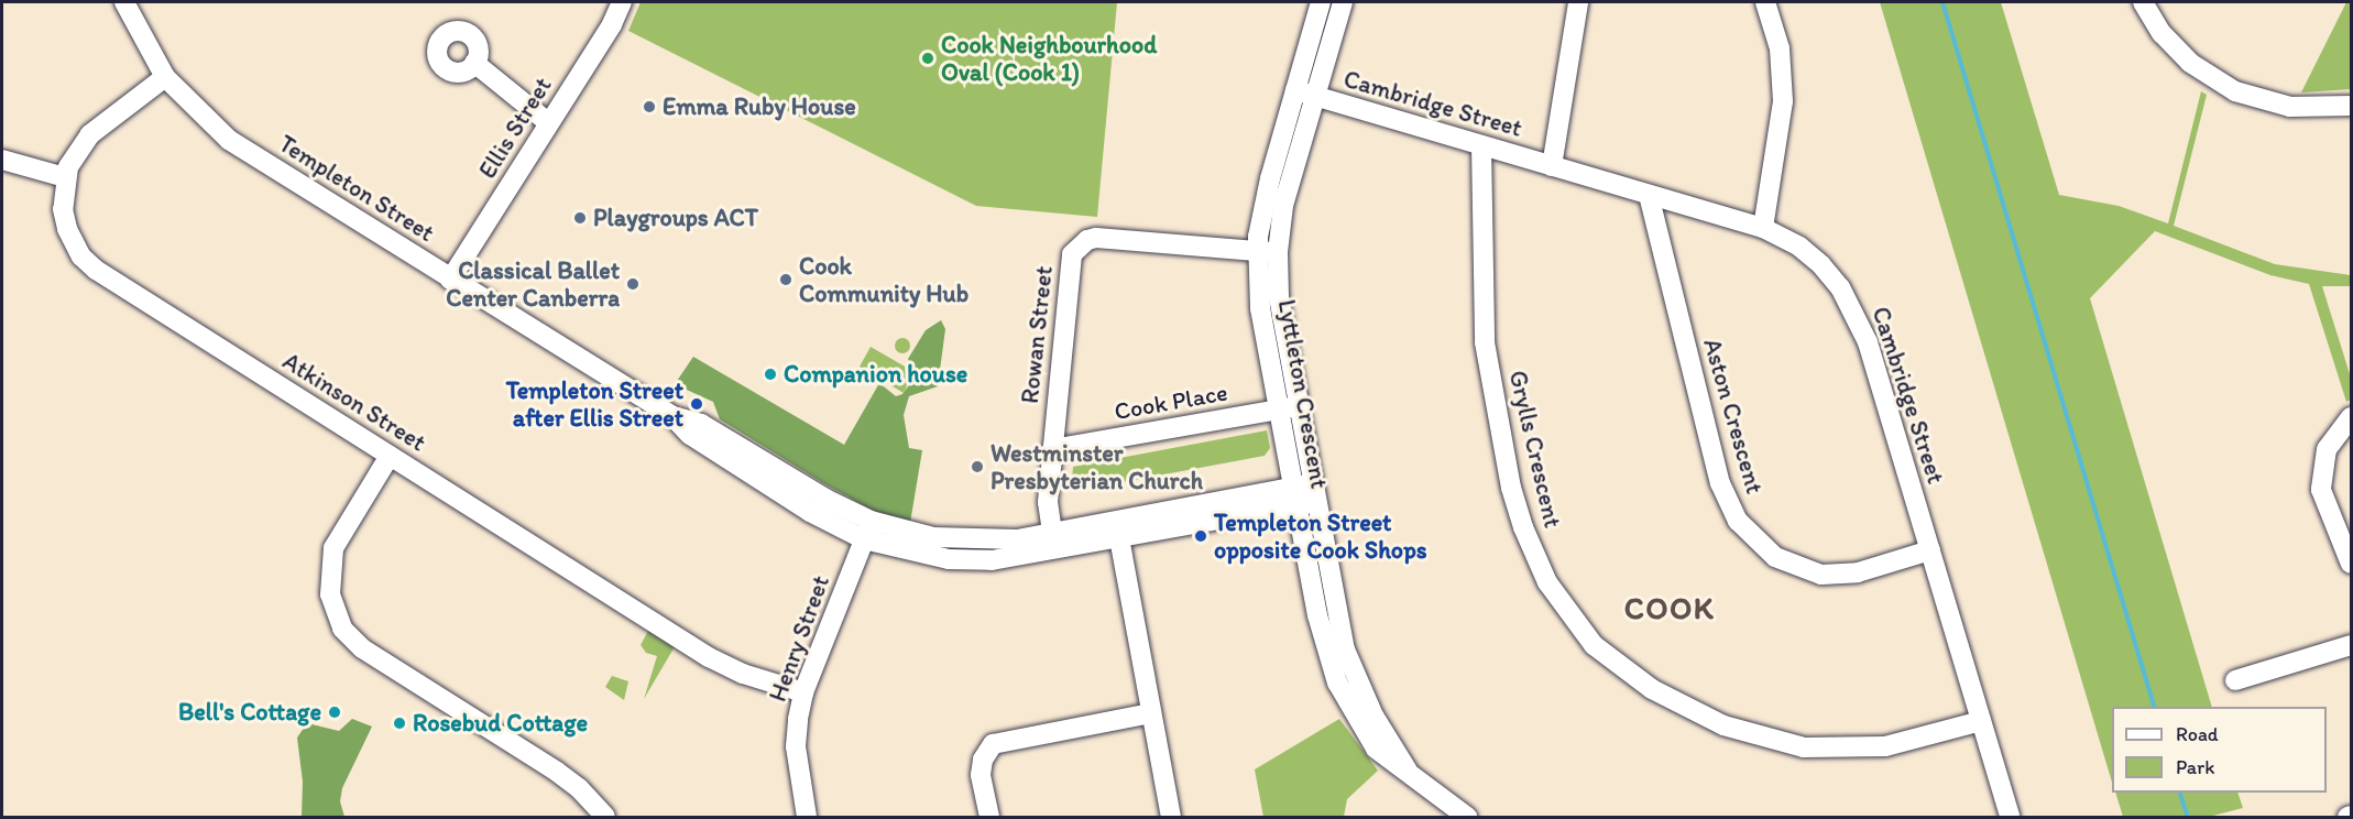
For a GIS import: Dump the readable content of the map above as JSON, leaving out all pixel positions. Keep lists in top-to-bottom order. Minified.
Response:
{"streets":{"street":["Cambridge Street","Ellis Street","Templeton Street","Rowan Street","Lyttleton Crescent","Atkinson Street","Cook Place","Aston Crescent","Grylls Crescent","Henry Street"]},"crossings":[["Cambridge Street","Lyttleton Crescent"],["Cambridge Street","Aston Crescent"],["Cambridge Street","Grylls Crescent"],["Ellis Street","Templeton Street"],["Templeton Street","Rowan Street"],["Templeton Street","Lyttleton Crescent"],["Templeton Street","Atkinson Street"],["Templeton Street","Henry Street"],["Rowan Street","Lyttleton Crescent"],["Rowan Street","Cook Place"],["Lyttleton Crescent","Cook Place"],["Atkinson Street","Henry Street"]],"districts":["COOK"],"places":["Cook Neighbourhood Oval (Cook 1)","Emma Ruby House","Playgroups ACT","Cook Community Hub","Classical Ballet Center Canberra","Companion house","Templeton Street after Ellis Street","Westminster Presbyterian Church","Templeton Street opposite Cook Shops","Bell's Cottage","Rosebud Cottage"],"legend":["Road","Park"]}
